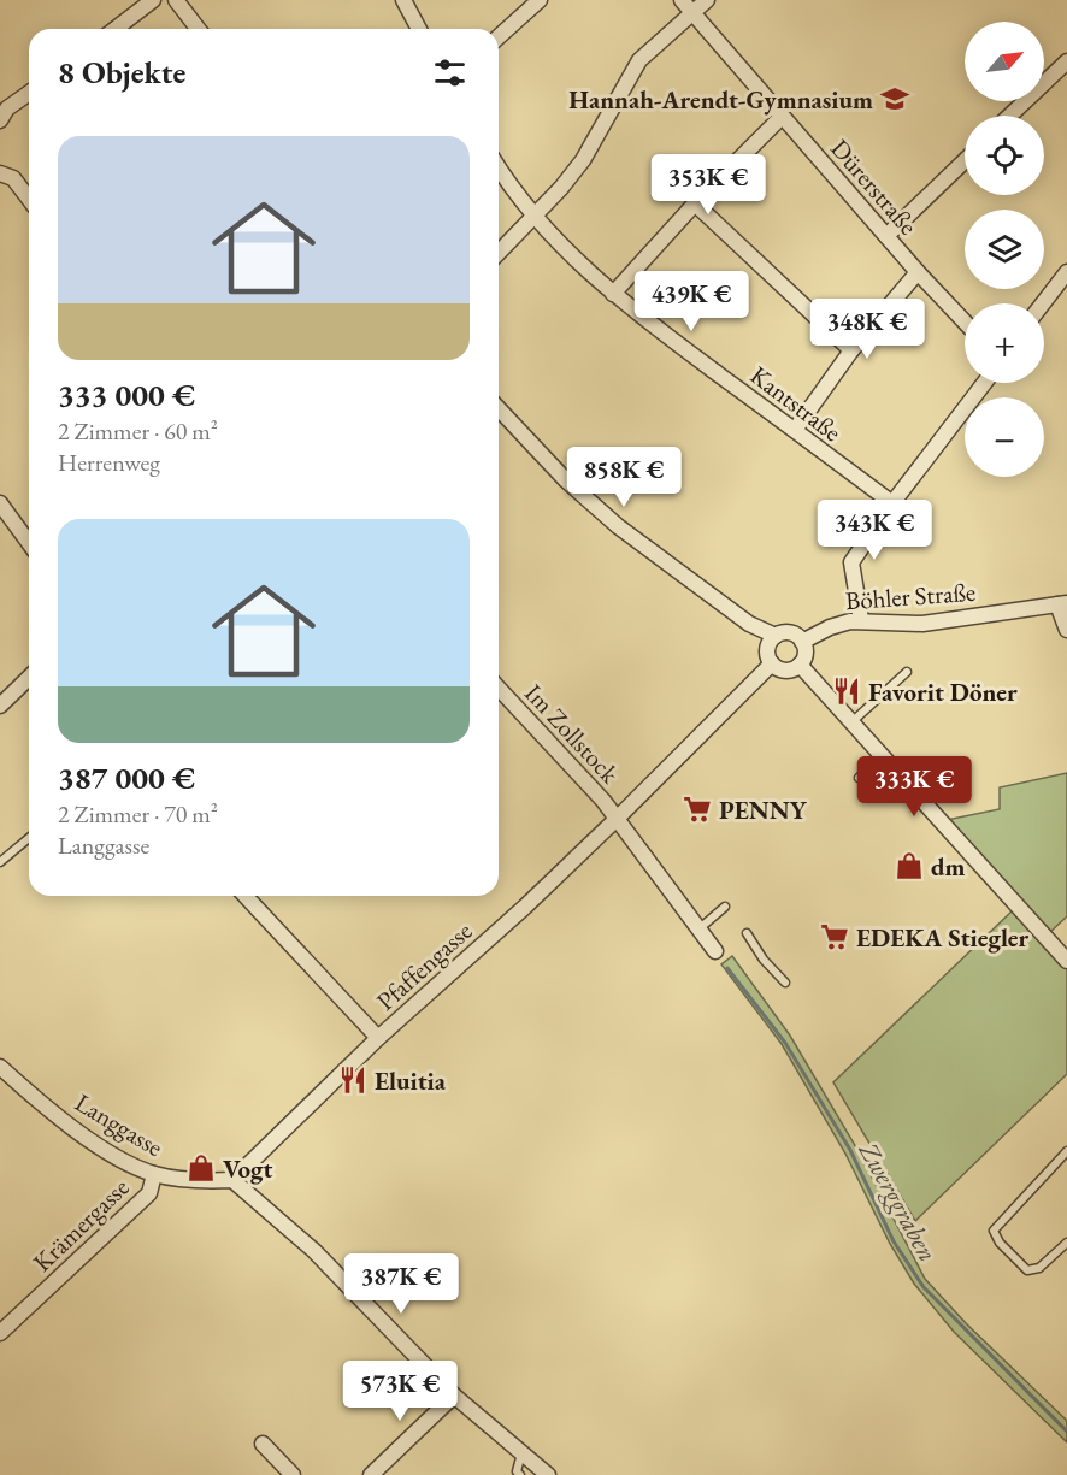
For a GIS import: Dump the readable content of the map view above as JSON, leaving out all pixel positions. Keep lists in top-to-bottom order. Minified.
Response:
{"streets":{"street":["Dürerstraße","Kantstraße","Böhler Straße","Im Zollstock","Pfaffengasse","Langgasse","Krämergasse"]},"crossings":[["Böhler Straße","Pfaffengasse"],["Im Zollstock","Pfaffengasse"],["Pfaffengasse","Langgasse"],["Langgasse","Krämergasse"]],"water":["Zwerggraben"],"places":{"school or university":["Hannah-Arendt-Gymnasium"],"restaurant":["Favorit Döner","Eluitia"],"supermarket":["PENNY","EDEKA Stiegler"],"shop":["dm","Vogt"]},"north":"top right","page":{"map_buttons":["+","−"],"heading":"8 Objekte","list":[{"name":"333 000 €","note":"2 Zimmer · 60 m² · Herrenweg"},{"name":"387 000 €","note":"2 Zimmer · 70 m² · Langgasse"}],"price":["353K €","439K €","348K €","858K €","343K €","333K €","387K €","573K €"]}}
